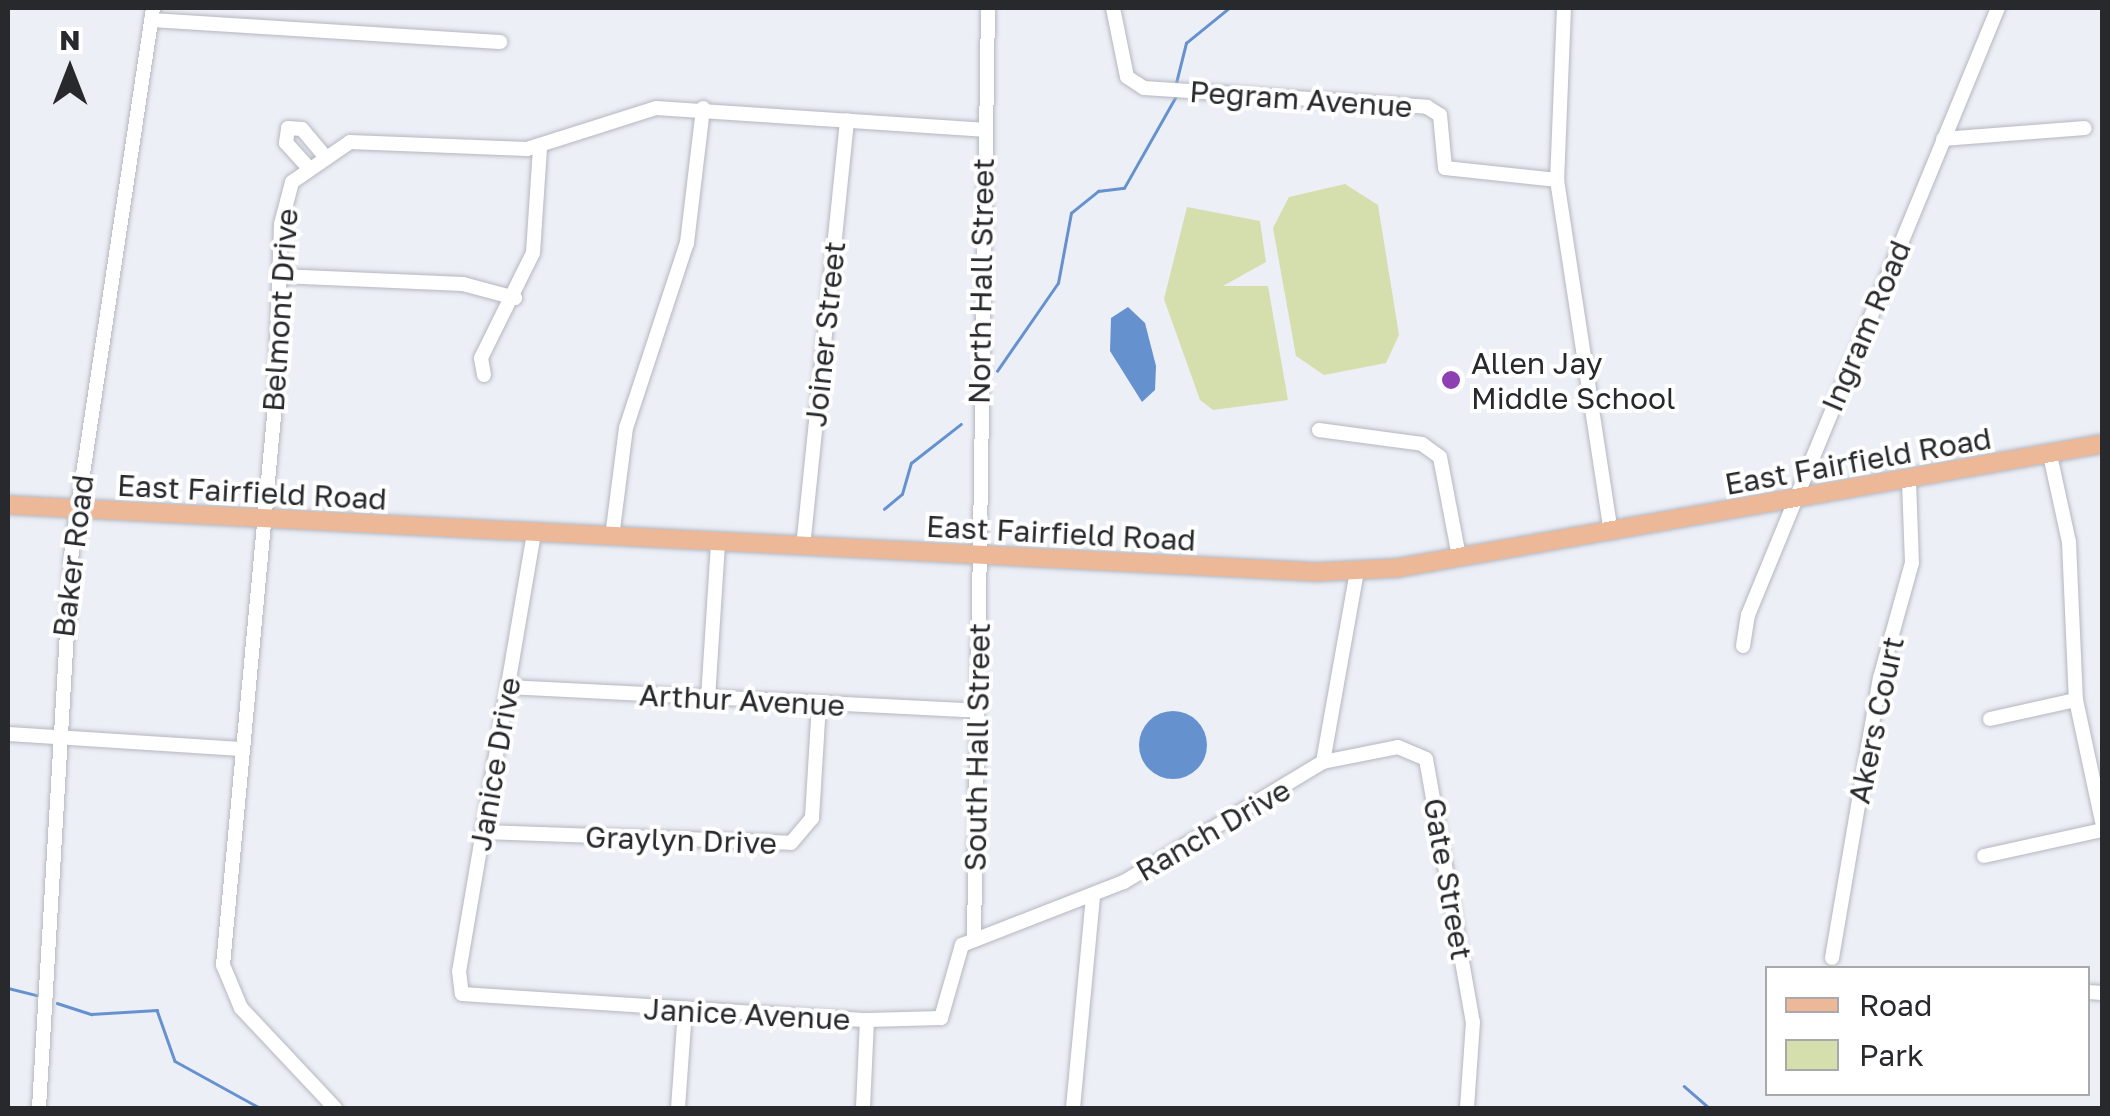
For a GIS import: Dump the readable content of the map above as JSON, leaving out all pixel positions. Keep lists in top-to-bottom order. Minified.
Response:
{"streets":{"main road":["East Fairfield Road"],"street":["Pegram Avenue","North Hall Street","Belmont Drive","Ingram Road","Joiner Street","Baker Road","Arthur Avenue","Akers Court","South Hall Street","Janice Drive","Ranch Drive","Graylyn Drive","Gate Street","Janice Avenue"]},"crossings":[["North Hall Street","Belmont Drive"],["North Hall Street","East Fairfield Road"],["North Hall Street","South Hall Street"],["Belmont Drive","Joiner Street"],["Belmont Drive","East Fairfield Road"],["Ingram Road","East Fairfield Road"],["Joiner Street","East Fairfield Road"],["East Fairfield Road","Baker Road"],["East Fairfield Road","Akers Court"],["East Fairfield Road","South Hall Street"],["East Fairfield Road","Janice Drive"],["East Fairfield Road","Ranch Drive"],["Arthur Avenue","South Hall Street"],["Arthur Avenue","Janice Drive"],["Arthur Avenue","Graylyn Drive"],["South Hall Street","Ranch Drive"],["South Hall Street","Janice Avenue"],["Janice Drive","Graylyn Drive"],["Janice Drive","Janice Avenue"],["Ranch Drive","Gate Street"],["Ranch Drive","Janice Avenue"]],"places":["Allen Jay Middle School"],"legend":["Road","Park"],"north":"top"}
